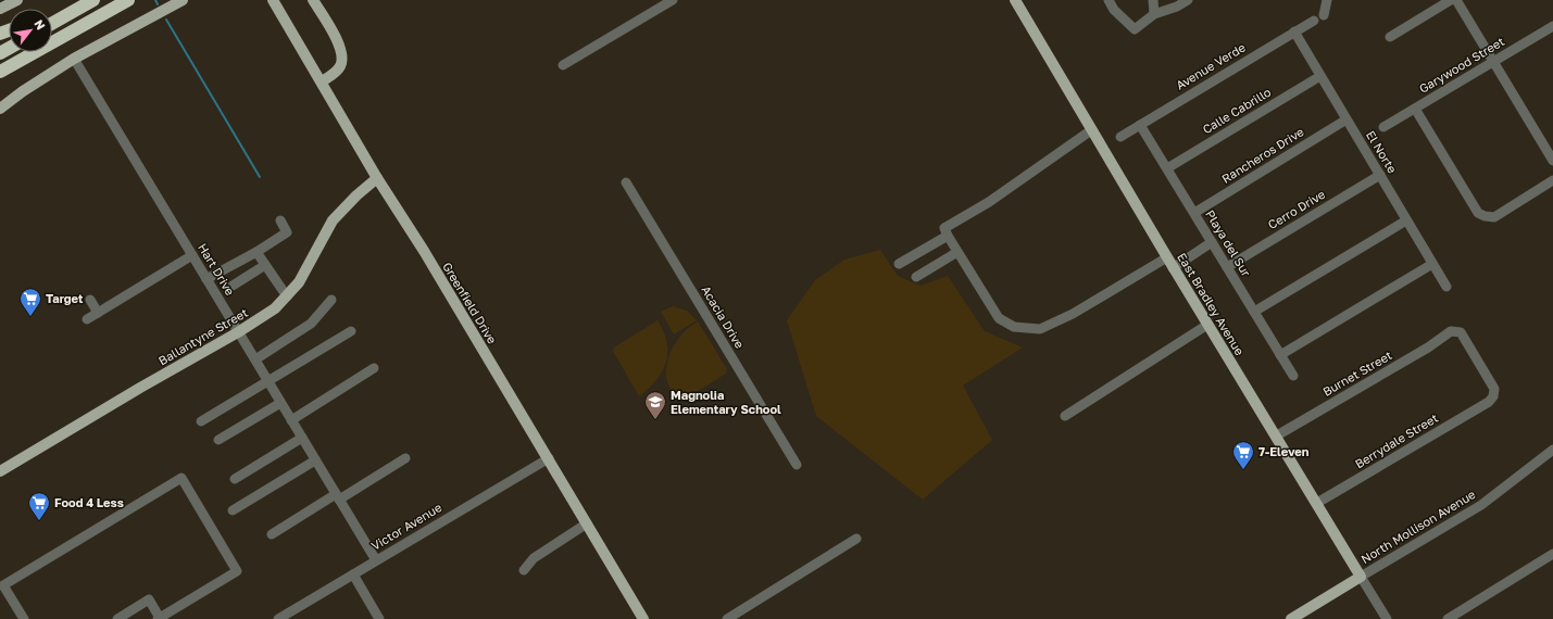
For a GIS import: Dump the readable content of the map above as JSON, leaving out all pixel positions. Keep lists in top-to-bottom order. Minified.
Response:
{"streets":{"main road":["Greenfield Drive","East Bradley Avenue","Ballantyne Street","North Mollison Avenue"],"street":["Garywood Street","Avenue Verde","Calle Cabrillo","El Norte","Rancheros Drive","Cerro Drive","Playa del Sur","Hart Drive","Acacia Drive","Burnet Street","Berrydale Street","Victor Avenue"]},"crossings":[["Avenue Verde","El Norte"],["Avenue Verde","Playa del Sur"],["Calle Cabrillo","El Norte"],["Calle Cabrillo","Playa del Sur"],["El Norte","Rancheros Drive"],["El Norte","Cerro Drive"],["Rancheros Drive","Playa del Sur"],["Cerro Drive","Playa del Sur"],["Hart Drive","Ballantyne Street"],["Hart Drive","Victor Avenue"],["Greenfield Drive","Ballantyne Street"],["Greenfield Drive","Victor Avenue"],["East Bradley Avenue","Burnet Street"],["East Bradley Avenue","Berrydale Street"],["East Bradley Avenue","North Mollison Avenue"],["Burnet Street","Berrydale Street"]],"places":{"supermarket":["Target","7-Eleven","Food 4 Less"],"school or university":["Magnolia Elementary School"]},"north":"top right"}
